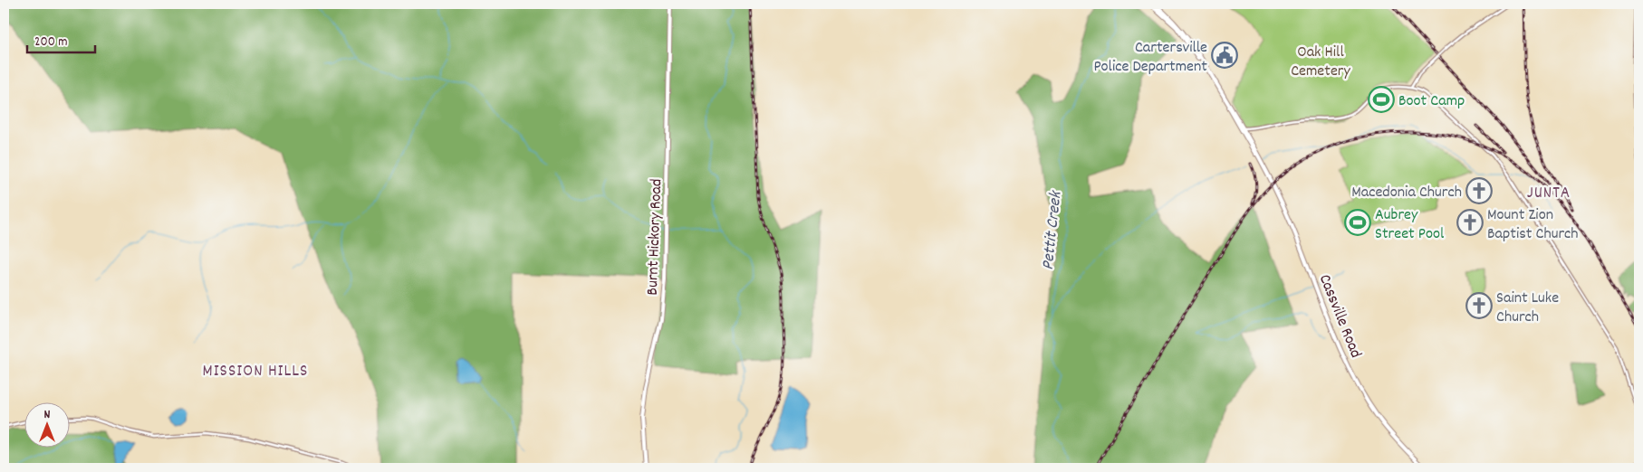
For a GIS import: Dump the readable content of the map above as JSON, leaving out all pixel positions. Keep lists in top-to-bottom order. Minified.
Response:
{"streets":{"main road":["Burnt Hickory Road","Cassville Road"]},"districts":["JUNTA","MISSION HILLS"],"water":["Pettit Creek"],"parks":["Oak Hill Cemetery"],"places":{"public building":["Cartersville Police Department"],"sports":["Boot Camp","Aubrey Street Pool"],"church":["Macedonia Church","Mount Zion Baptist Church","Saint Luke Church"]},"scale_bar":"200 m","north":"top"}
